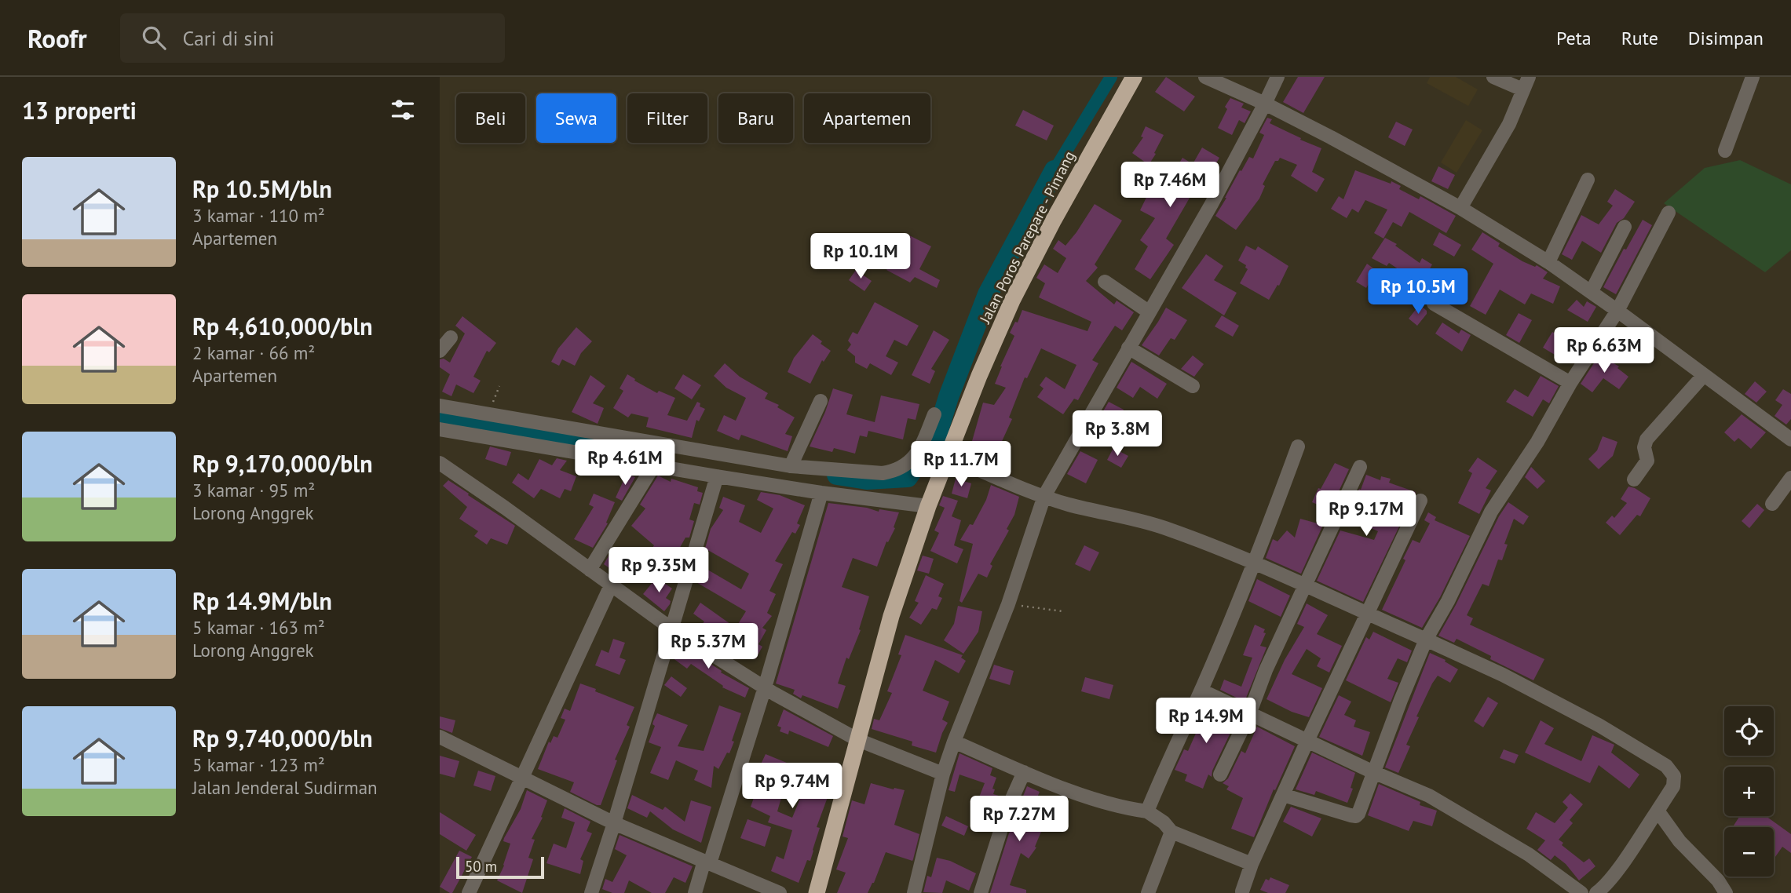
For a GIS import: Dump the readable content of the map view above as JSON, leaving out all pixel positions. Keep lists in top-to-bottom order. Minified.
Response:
{"streets":{"highway":["Jalan Poros Parepare - Pinrang"]},"scale_bar":"50 m","page":{"header":"Roofr","search":"Cari di sini","nav":["Peta","Rute","Disimpan"],"heading":"13 properti","chip":["Beli","Sewa","Filter","Baru","Apartemen"],"list":[{"name":"Rp 10.5M/bln","note":"3 kamar · 110 m² · Apartemen"},{"name":"Rp 4,610,000/bln","note":"2 kamar · 66 m² · Apartemen"},{"name":"Rp 9,170,000/bln","note":"3 kamar · 95 m² · Lorong Anggrek"},{"name":"Rp 14.9M/bln","note":"5 kamar · 163 m² · Lorong Anggrek"},{"name":"Rp 9,740,000/bln","note":"5 kamar · 123 m² · Jalan Jenderal Sudirman"}],"price":["Rp 7.46M","Rp 10.1M","Rp 10.5M","Rp 6.63M","Rp 3.8M","Rp 4.61M","Rp 11.7M","Rp 9.17M","Rp 9.35M","Rp 5.37M","Rp 14.9M","Rp 9.74M","Rp 7.27M"],"map_buttons":["+","−"],"scale":"50 m"}}
